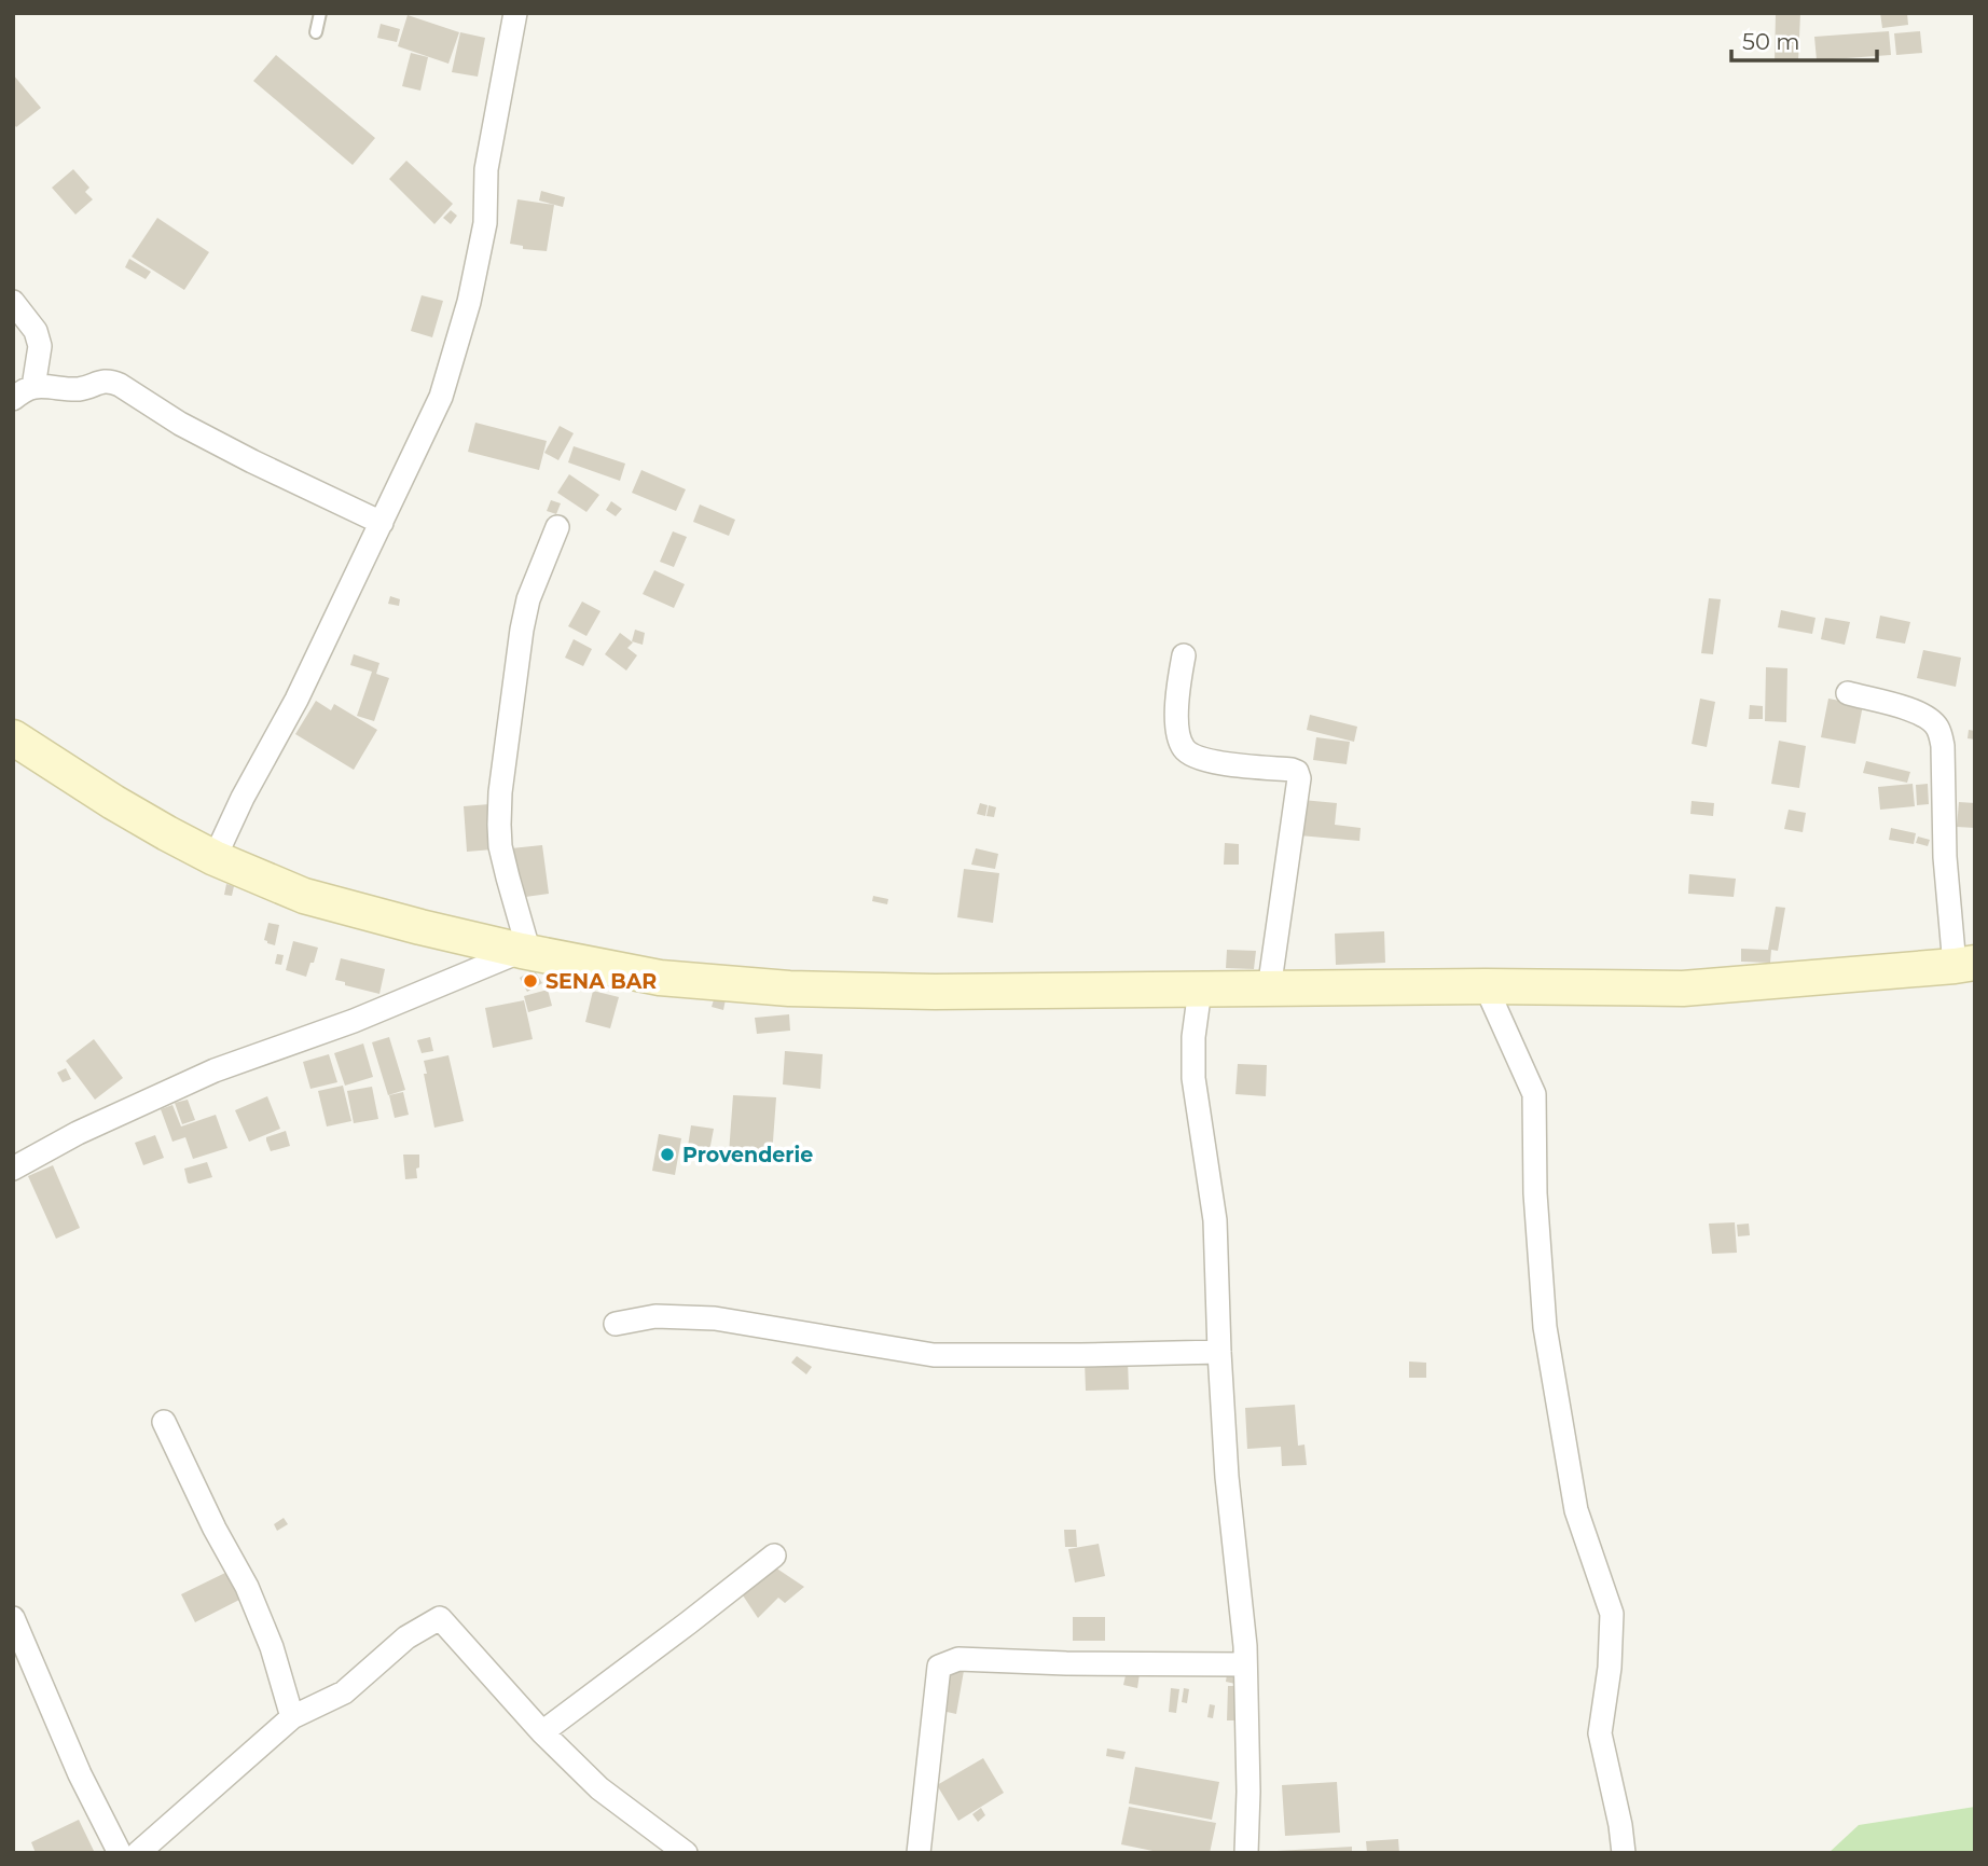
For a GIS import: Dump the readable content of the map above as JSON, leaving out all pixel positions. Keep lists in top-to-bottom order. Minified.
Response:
{"places":["SENA BAR","Provenderie"],"scale_bar":"50 m"}
